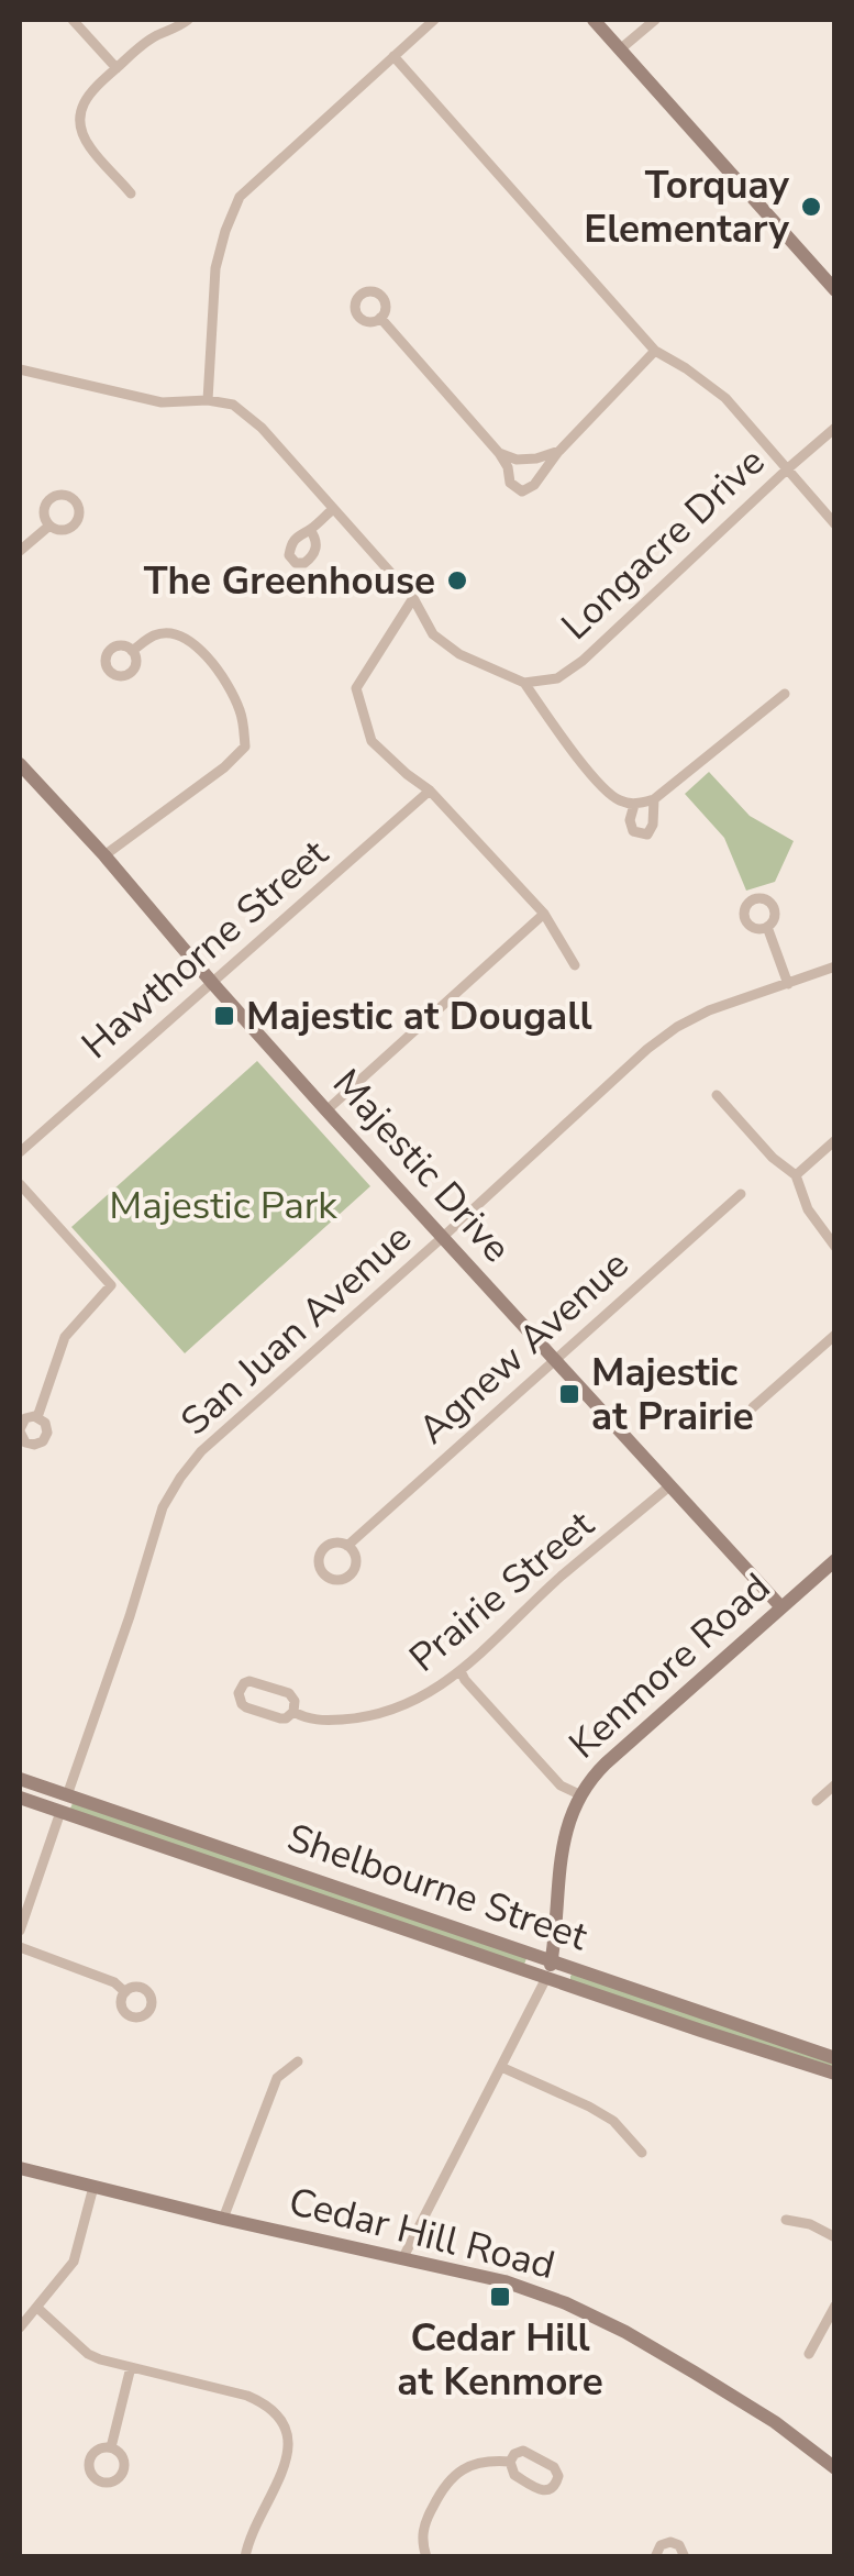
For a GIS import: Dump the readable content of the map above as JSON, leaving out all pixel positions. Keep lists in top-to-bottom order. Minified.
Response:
{"streets":{"street":["Longacre Drive","Hawthorne Street","Majestic Drive","San Juan Avenue","Agnew Avenue","Prairie Street","Kenmore Road","Shelbourne Street","Cedar Hill Road"]},"crossings":[["Hawthorne Street","Majestic Drive"],["Majestic Drive","San Juan Avenue"],["Majestic Drive","Agnew Avenue"],["Majestic Drive","Prairie Street"],["Majestic Drive","Kenmore Road"],["San Juan Avenue","Shelbourne Street"],["Kenmore Road","Shelbourne Street"],["Kenmore Road","Cedar Hill Road"]],"parks":["Majestic Park"],"places":{"other":["Torquay Elementary","The Greenhouse"],"transit":["Majestic at Dougall","Majestic at Prairie","Cedar Hill at Kenmore"]}}
